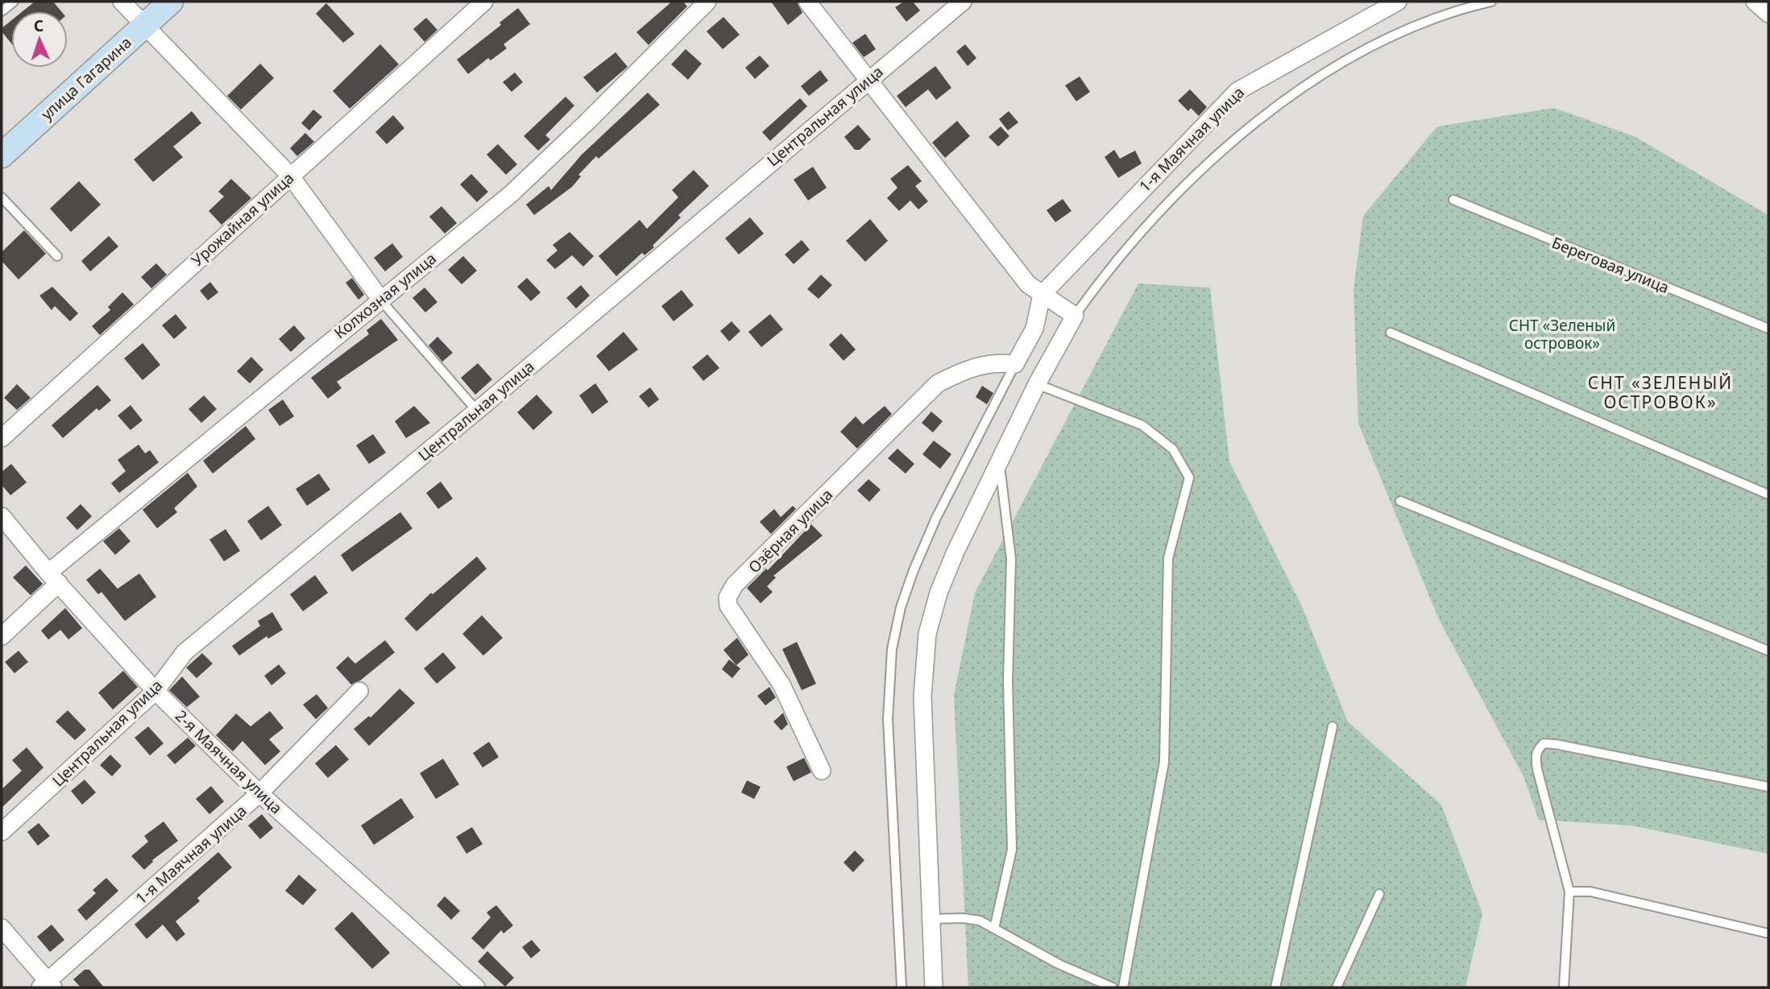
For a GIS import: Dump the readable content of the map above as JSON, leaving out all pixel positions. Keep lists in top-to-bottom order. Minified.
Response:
{"streets":{"main road":["улица Гагарина"],"street":["Центральная улица","1-я Маячная улица","Урожайная улица","Колхозная улица","Озёрная улица","2-я Маячная улица"],"lane":["Береговая улица"]},"crossings":[["Центральная улица","2-я Маячная улица"],["1-я Маячная улица","2-я Маячная улица"],["Колхозная улица","2-я Маячная улица"]],"districts":["СНТ «ЗЕЛЕНЫЙ ОСТРОВОК»"],"parks":["СНТ «Зеленый островок»"],"north":"top"}
